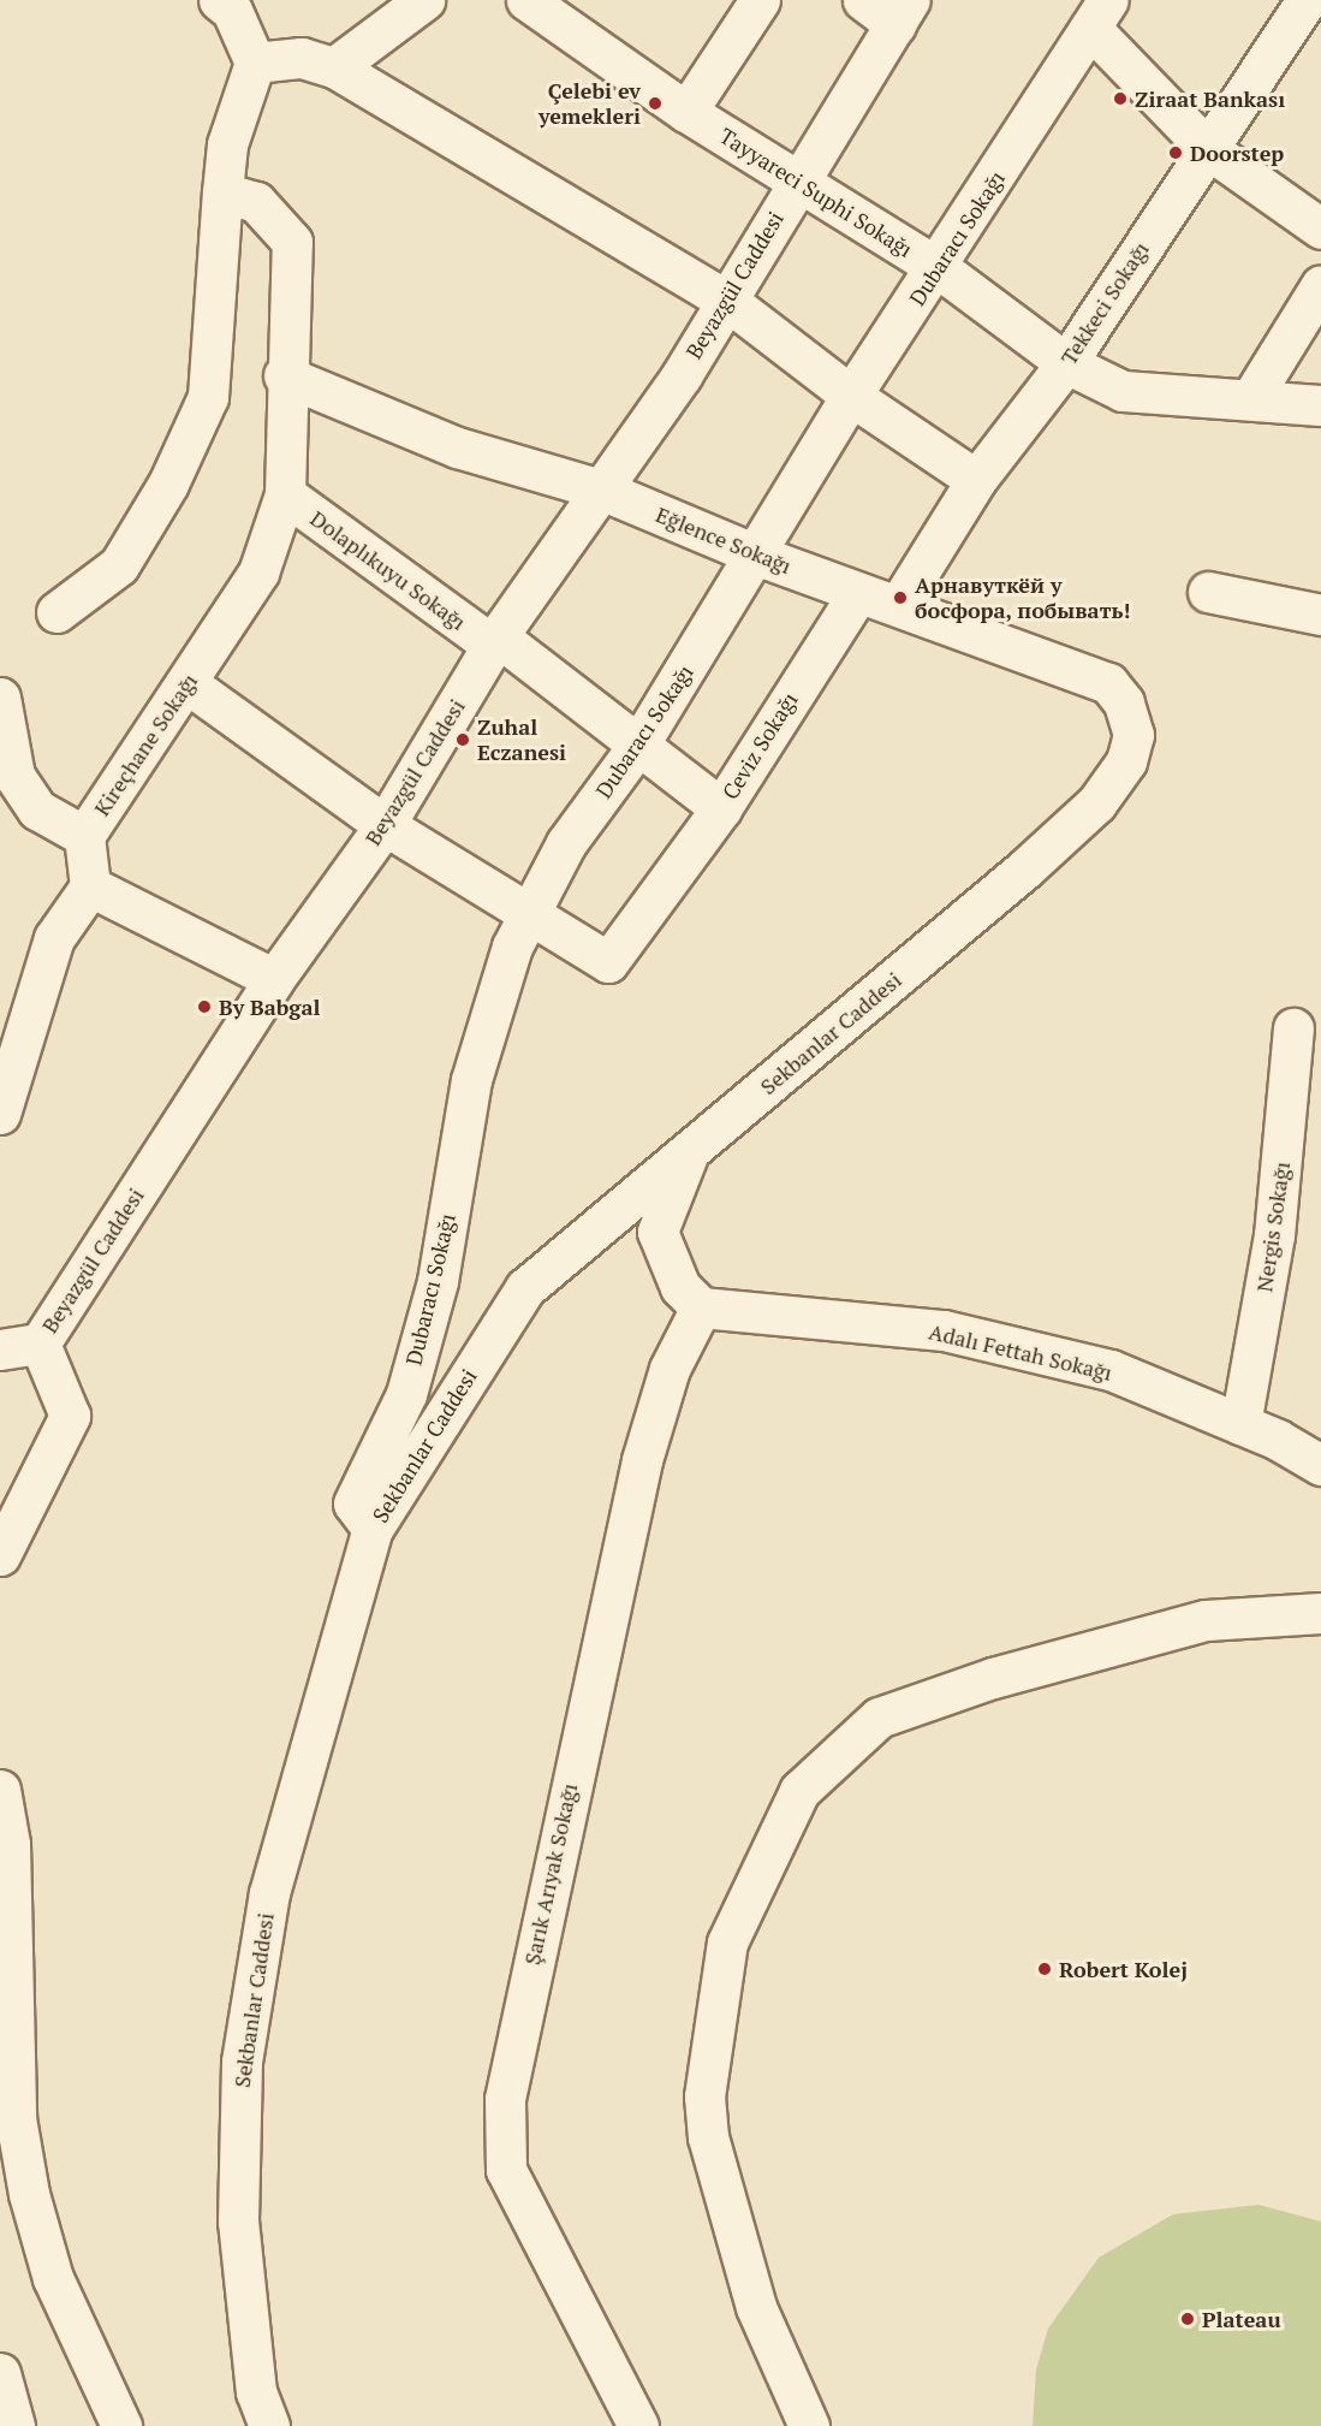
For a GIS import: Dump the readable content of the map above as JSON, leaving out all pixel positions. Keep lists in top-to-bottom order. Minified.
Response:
{"streets":{"street":["Tayyareci Suphi Sokağı","Dubaracı Sokağı","Beyazgül Caddesi","Tekkeci Sokağı","Eğlence Sokağı","Dolaplıkuyu Sokağı","Kireçhane Sokağı","Ceviz Sokağı","Sekbanlar Caddesi","Nergis Sokağı","Adalı Fettah Sokağı","Şarık Arıyak Sokağı"]},"crossings":[["Tayyareci Suphi Sokağı","Dubaracı Sokağı"],["Tayyareci Suphi Sokağı","Beyazgül Caddesi"],["Tayyareci Suphi Sokağı","Tekkeci Sokağı"],["Dubaracı Sokağı","Eğlence Sokağı"],["Dubaracı Sokağı","Ceviz Sokağı"],["Dubaracı Sokağı","Sekbanlar Caddesi"],["Beyazgül Caddesi","Eğlence Sokağı"],["Beyazgül Caddesi","Dolaplıkuyu Sokağı"],["Beyazgül Caddesi","Ceviz Sokağı"],["Tekkeci Sokağı","Eğlence Sokağı"],["Eğlence Sokağı","Kireçhane Sokağı"],["Eğlence Sokağı","Ceviz Sokağı"],["Eğlence Sokağı","Sekbanlar Caddesi"],["Dolaplıkuyu Sokağı","Kireçhane Sokağı"],["Dolaplıkuyu Sokağı","Ceviz Sokağı"],["Nergis Sokağı","Adalı Fettah Sokağı"],["Adalı Fettah Sokağı","Şarık Arıyak Sokağı"]],"places":["Ziraat Bankası","Çelebi ev yemekleri","Doorstep","Арнавуткёй у босфора, побывать!","Zuhal Eczanesi","By Babgal","Robert Kolej","Plateau"]}
